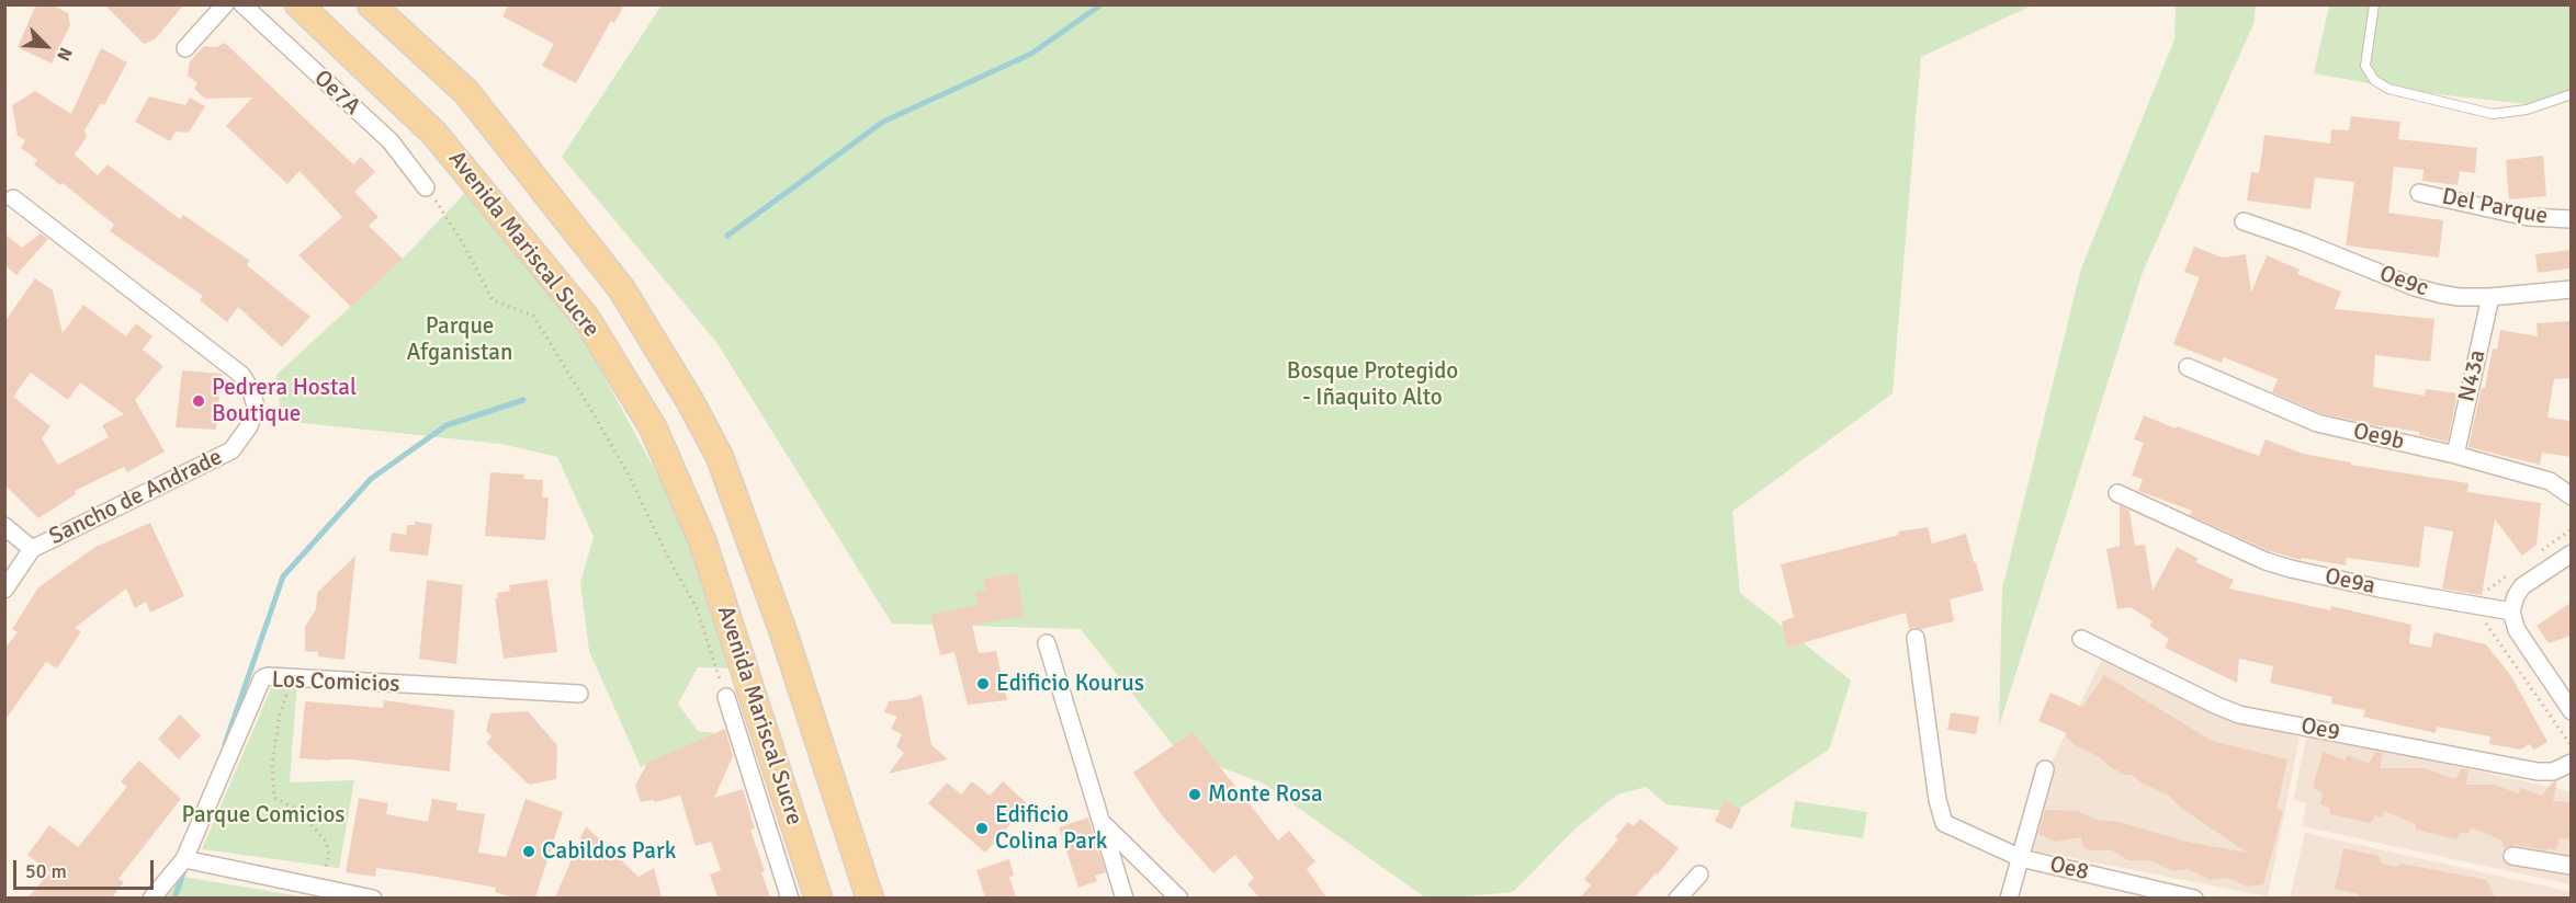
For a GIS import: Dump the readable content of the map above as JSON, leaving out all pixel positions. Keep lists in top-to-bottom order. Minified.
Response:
{"streets":{"main road":["Avenida Mariscal Sucre"],"street":["Oe7A","Del Parque","Oe9c","N43a","Oe9b","Sancho de Andrade","Oe9a","Los Comicios","Oe9","Oe8"]},"crossings":[["Oe9c","N43a"],["N43a","Oe9b"]],"parks":["Parque Afganistan","Bosque Protegido - Iñaquito Alto","Parque Comicios"],"places":["Pedrera Hostal Boutique","Edificio Kourus","Monte Rosa","Edificio Colina Park","Cabildos Park"],"scale_bar":"50 m","north":"bottom right"}
